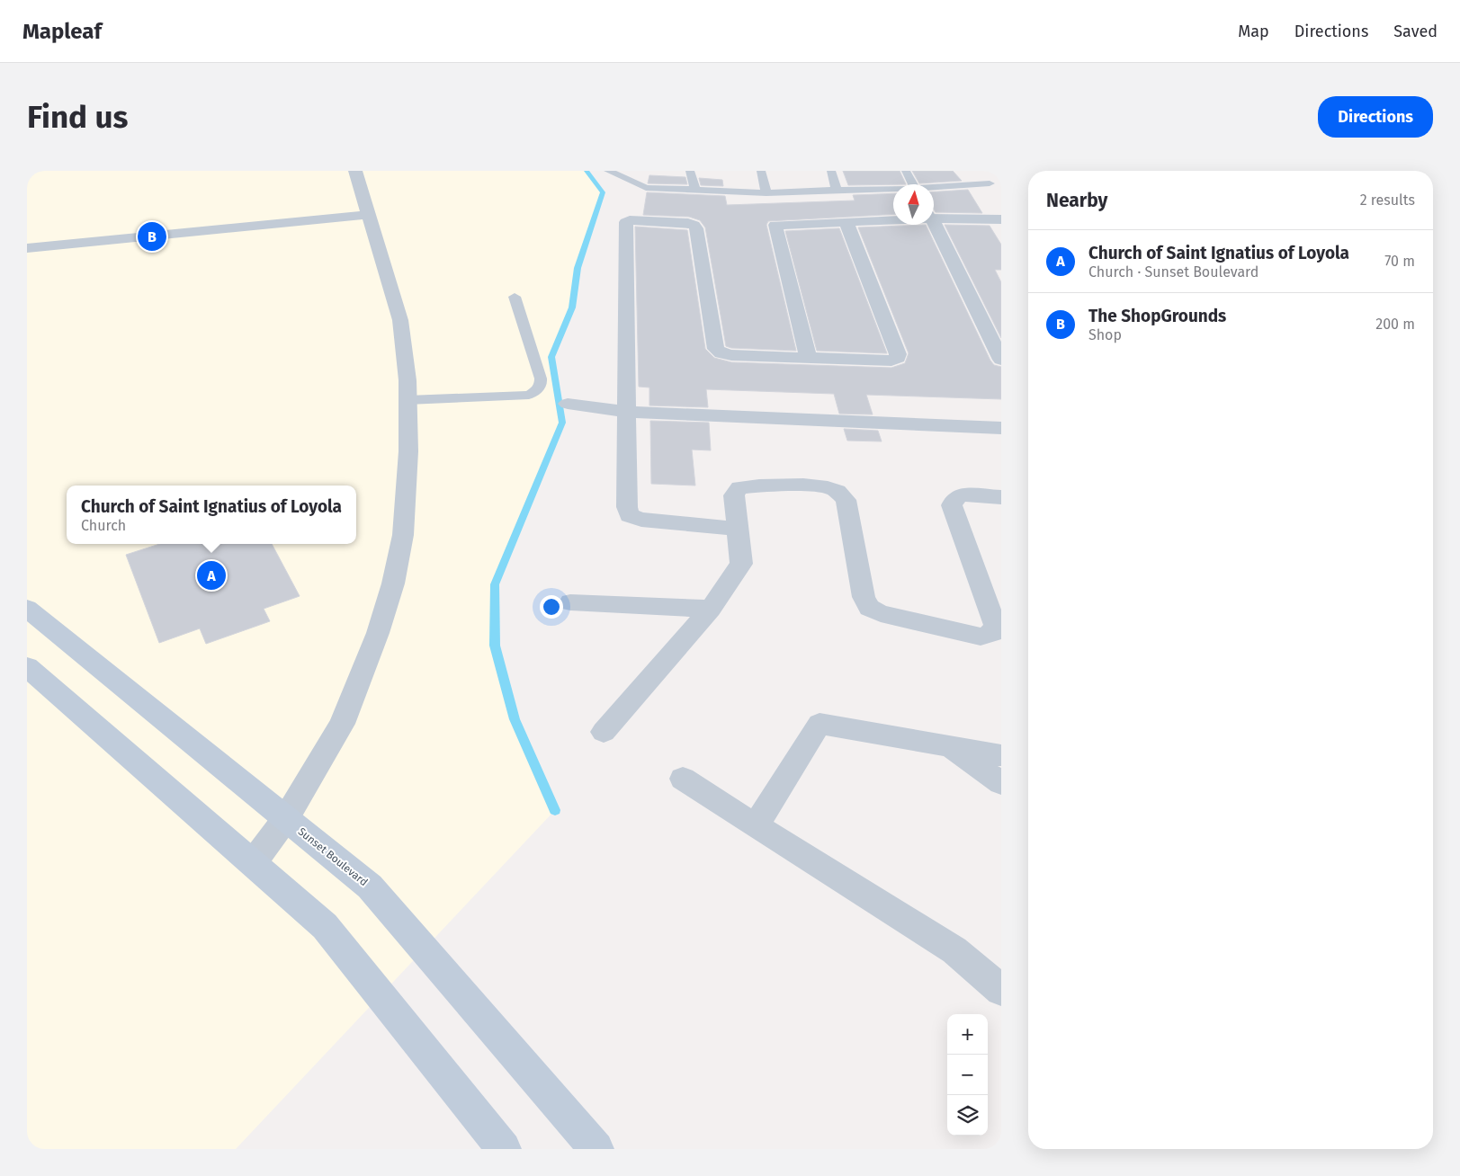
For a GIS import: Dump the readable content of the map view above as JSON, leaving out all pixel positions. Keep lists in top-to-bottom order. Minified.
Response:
{"streets":{"main road":["Sunset Boulevard"]},"north":"top","page":{"header":"Mapleaf","nav":["Map","Directions","Saved"],"buttons":"Directions","title":"Find us","heading":["Nearby","2 results"],"pins":["B","A"],"list":[{"mark":"A","name":"Church of Saint Ignatius of Loyola","note":"Church · Sunset Boulevard","value":"70 m"},{"mark":"B","name":"The ShopGrounds","note":"Shop","value":"200 m"}],"popup":["Church of Saint Ignatius of Loyola","Church"],"map_buttons":["+","−"]}}
